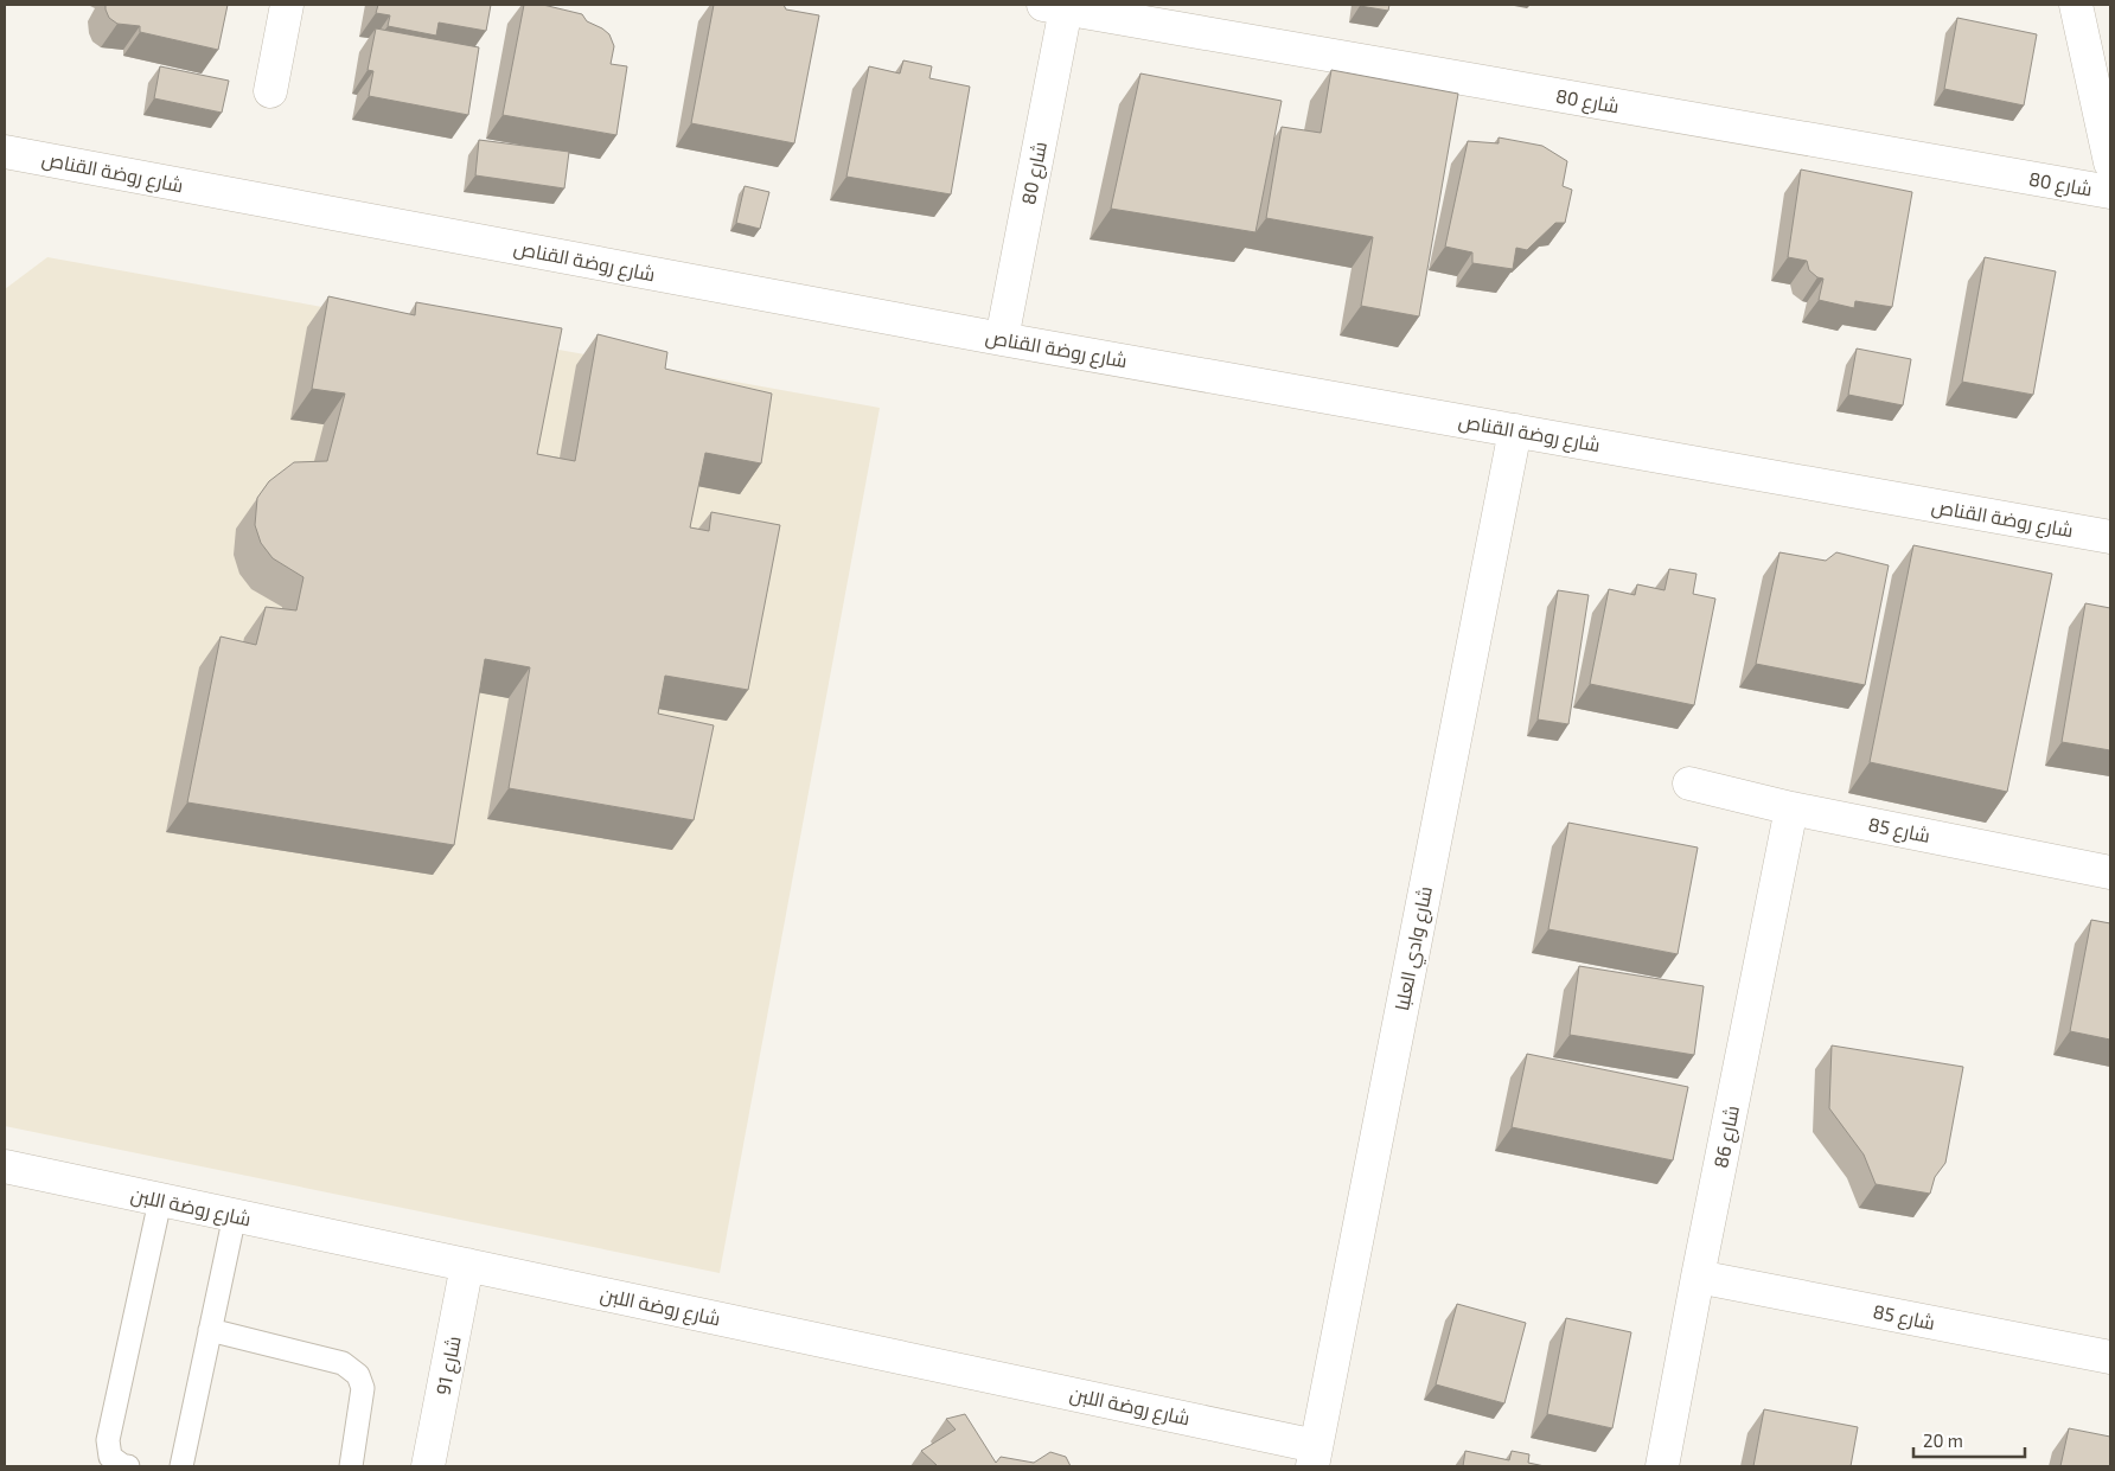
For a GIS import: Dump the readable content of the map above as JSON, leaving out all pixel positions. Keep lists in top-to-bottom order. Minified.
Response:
{"streets":{"street":["شارع 80","شارع روضة القناص","شارع 85","شارع وادي العلبا","شارع 86","شارع روضة اللبن","شارع 91"]},"crossings":[["شارع 80","شارع روضة القناص"],["شارع روضة القناص","شارع وادي العلبا"],["شارع 85","شارع 86"],["شارع وادي العلبا","شارع روضة اللبن"],["شارع روضة اللبن","شارع 91"]],"scale_bar":"20 m"}
